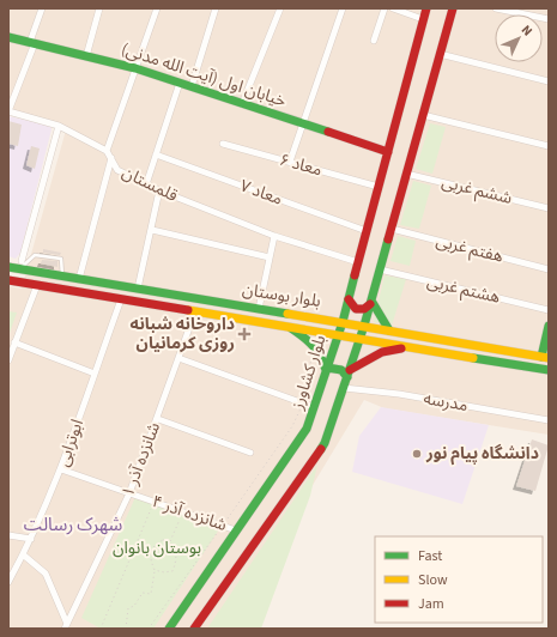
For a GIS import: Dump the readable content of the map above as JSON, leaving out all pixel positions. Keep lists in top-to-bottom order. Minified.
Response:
{"streets":{"street":["خیابان اول (آیت الله مدنی)","معاد ۶","قلمستان","ششم غربی","معاد ۷","هفتم غربی","هشتم غربی","بلوار بوستان","بلوار کشاورز","مدرسه","ابوترابی","شانزده آذر ۱","شانزده آذر ۴"]},"crossings":[["خیابان اول (آیت الله مدنی)","بلوار کشاورز"],["معاد ۶","بلوار کشاورز"],["قلمستان","بلوار کشاورز"],["معاد ۷","بلوار کشاورز"],["بلوار بوستان","بلوار کشاورز"],["بلوار بوستان","ابوترابی"],["بلوار بوستان","شانزده آذر ۱"],["بلوار کشاورز","شانزده آذر ۴"],["ابوترابی","شانزده آذر ۴"],["شانزده آذر ۱","شانزده آذر ۴"]],"districts":["شهرک رسالت"],"parks":["بوستان بانوان"],"places":{"health":["داروخانه شبانه روزی کرمانیان"],"other":["دانشگاه پیام نور"]},"legend":["Fast","Slow","Jam"],"north":"top right"}
